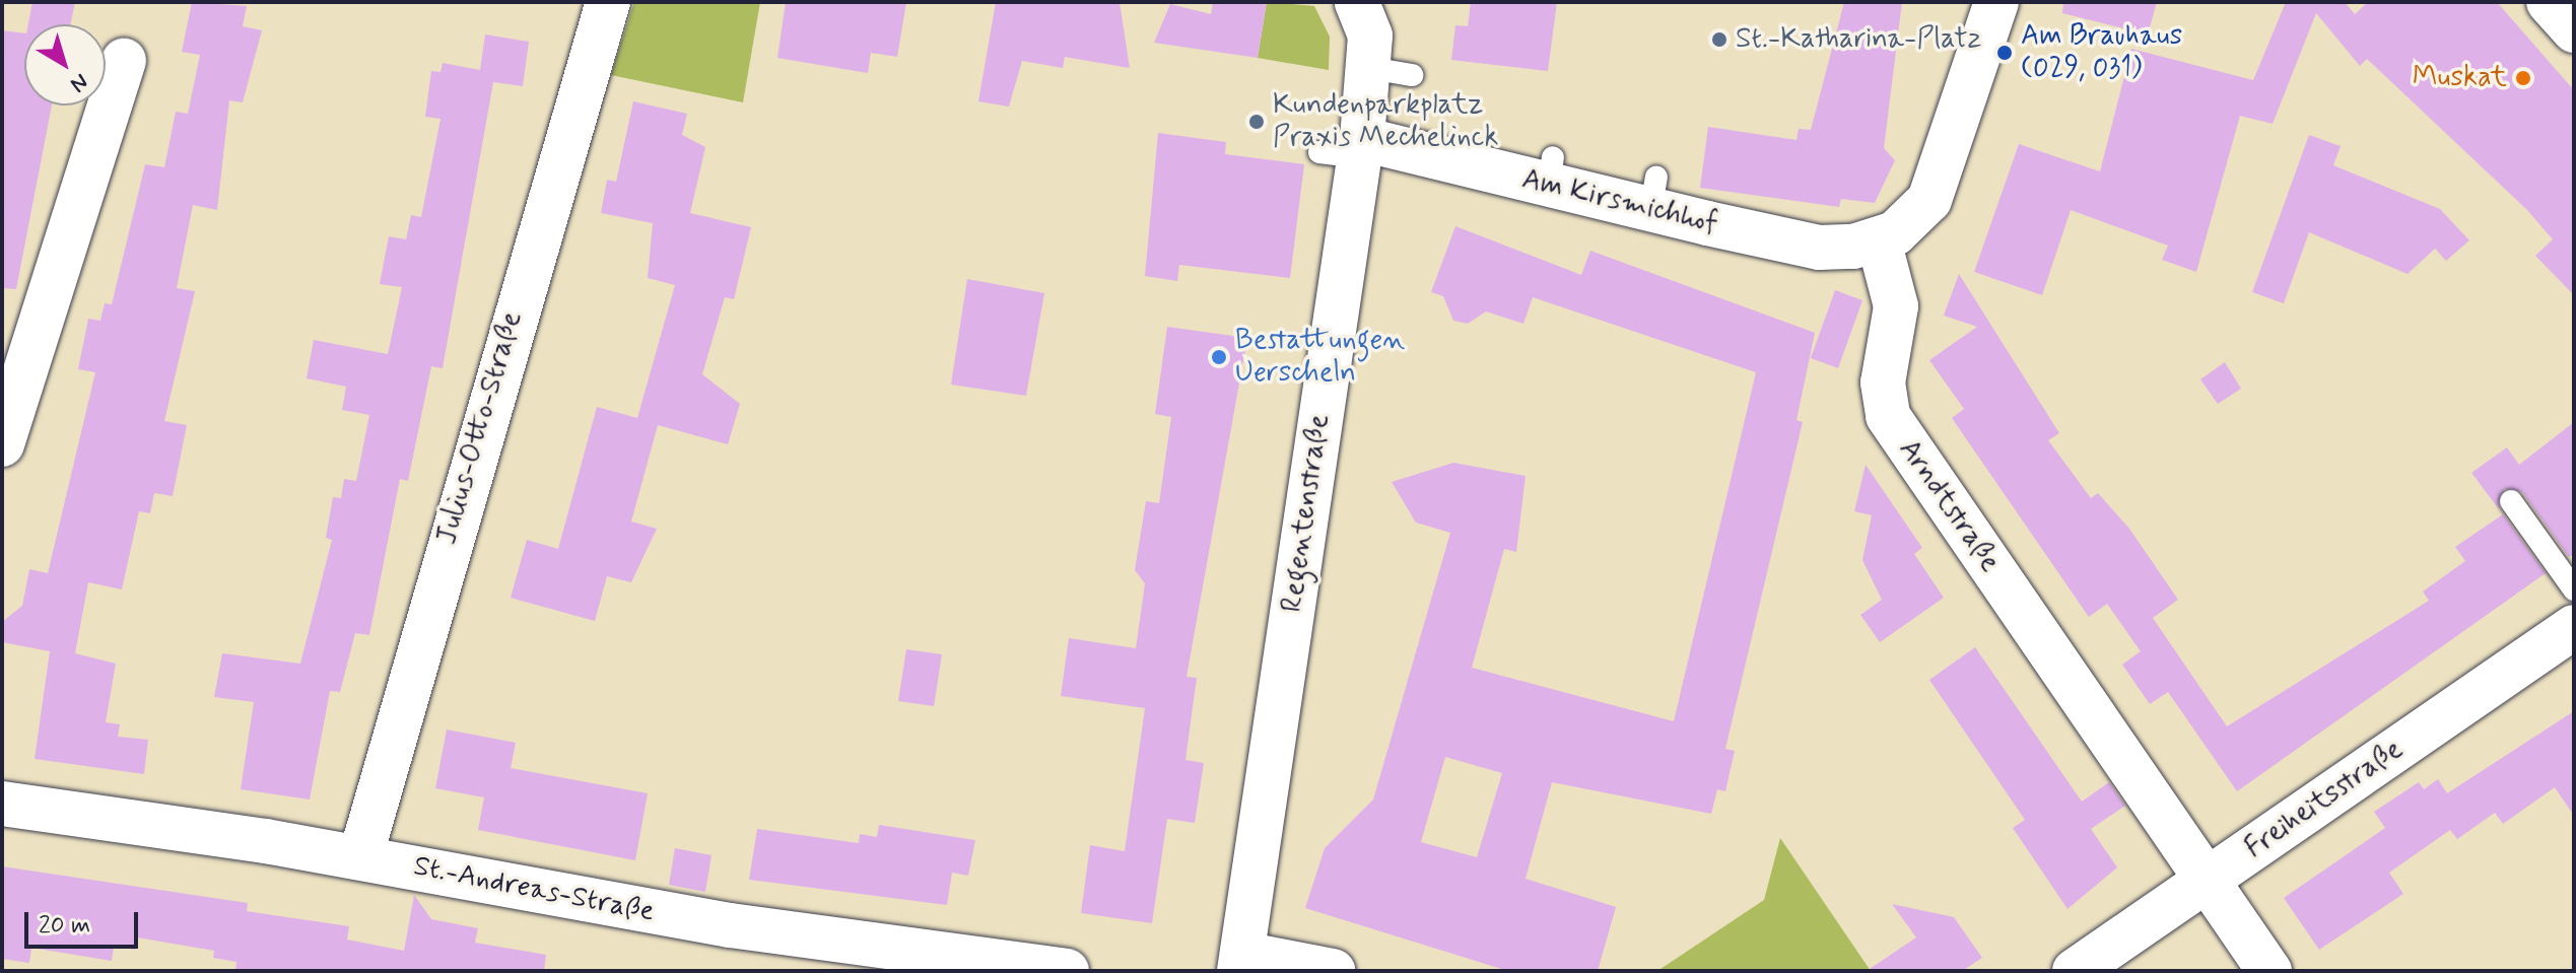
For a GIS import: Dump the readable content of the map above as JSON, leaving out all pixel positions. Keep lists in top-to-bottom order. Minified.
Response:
{"streets":{"street":["Am Kirsmichhof","Julius-Otto-Straße","Arndtstraße","Regentenstraße","Freiheitsstraße","St.-Andreas-Straße"]},"crossings":[["Am Kirsmichhof","Arndtstraße"],["Am Kirsmichhof","Regentenstraße"],["Julius-Otto-Straße","St.-Andreas-Straße"],["Arndtstraße","Freiheitsstraße"]],"places":["St.-Katharina-Platz","Am Brauhaus (029, 031)","Muskat","Kundenparkplatz Praxis Mechelinck","Bestattungen Uerscheln"],"scale_bar":"20 m","north":"bottom right"}
